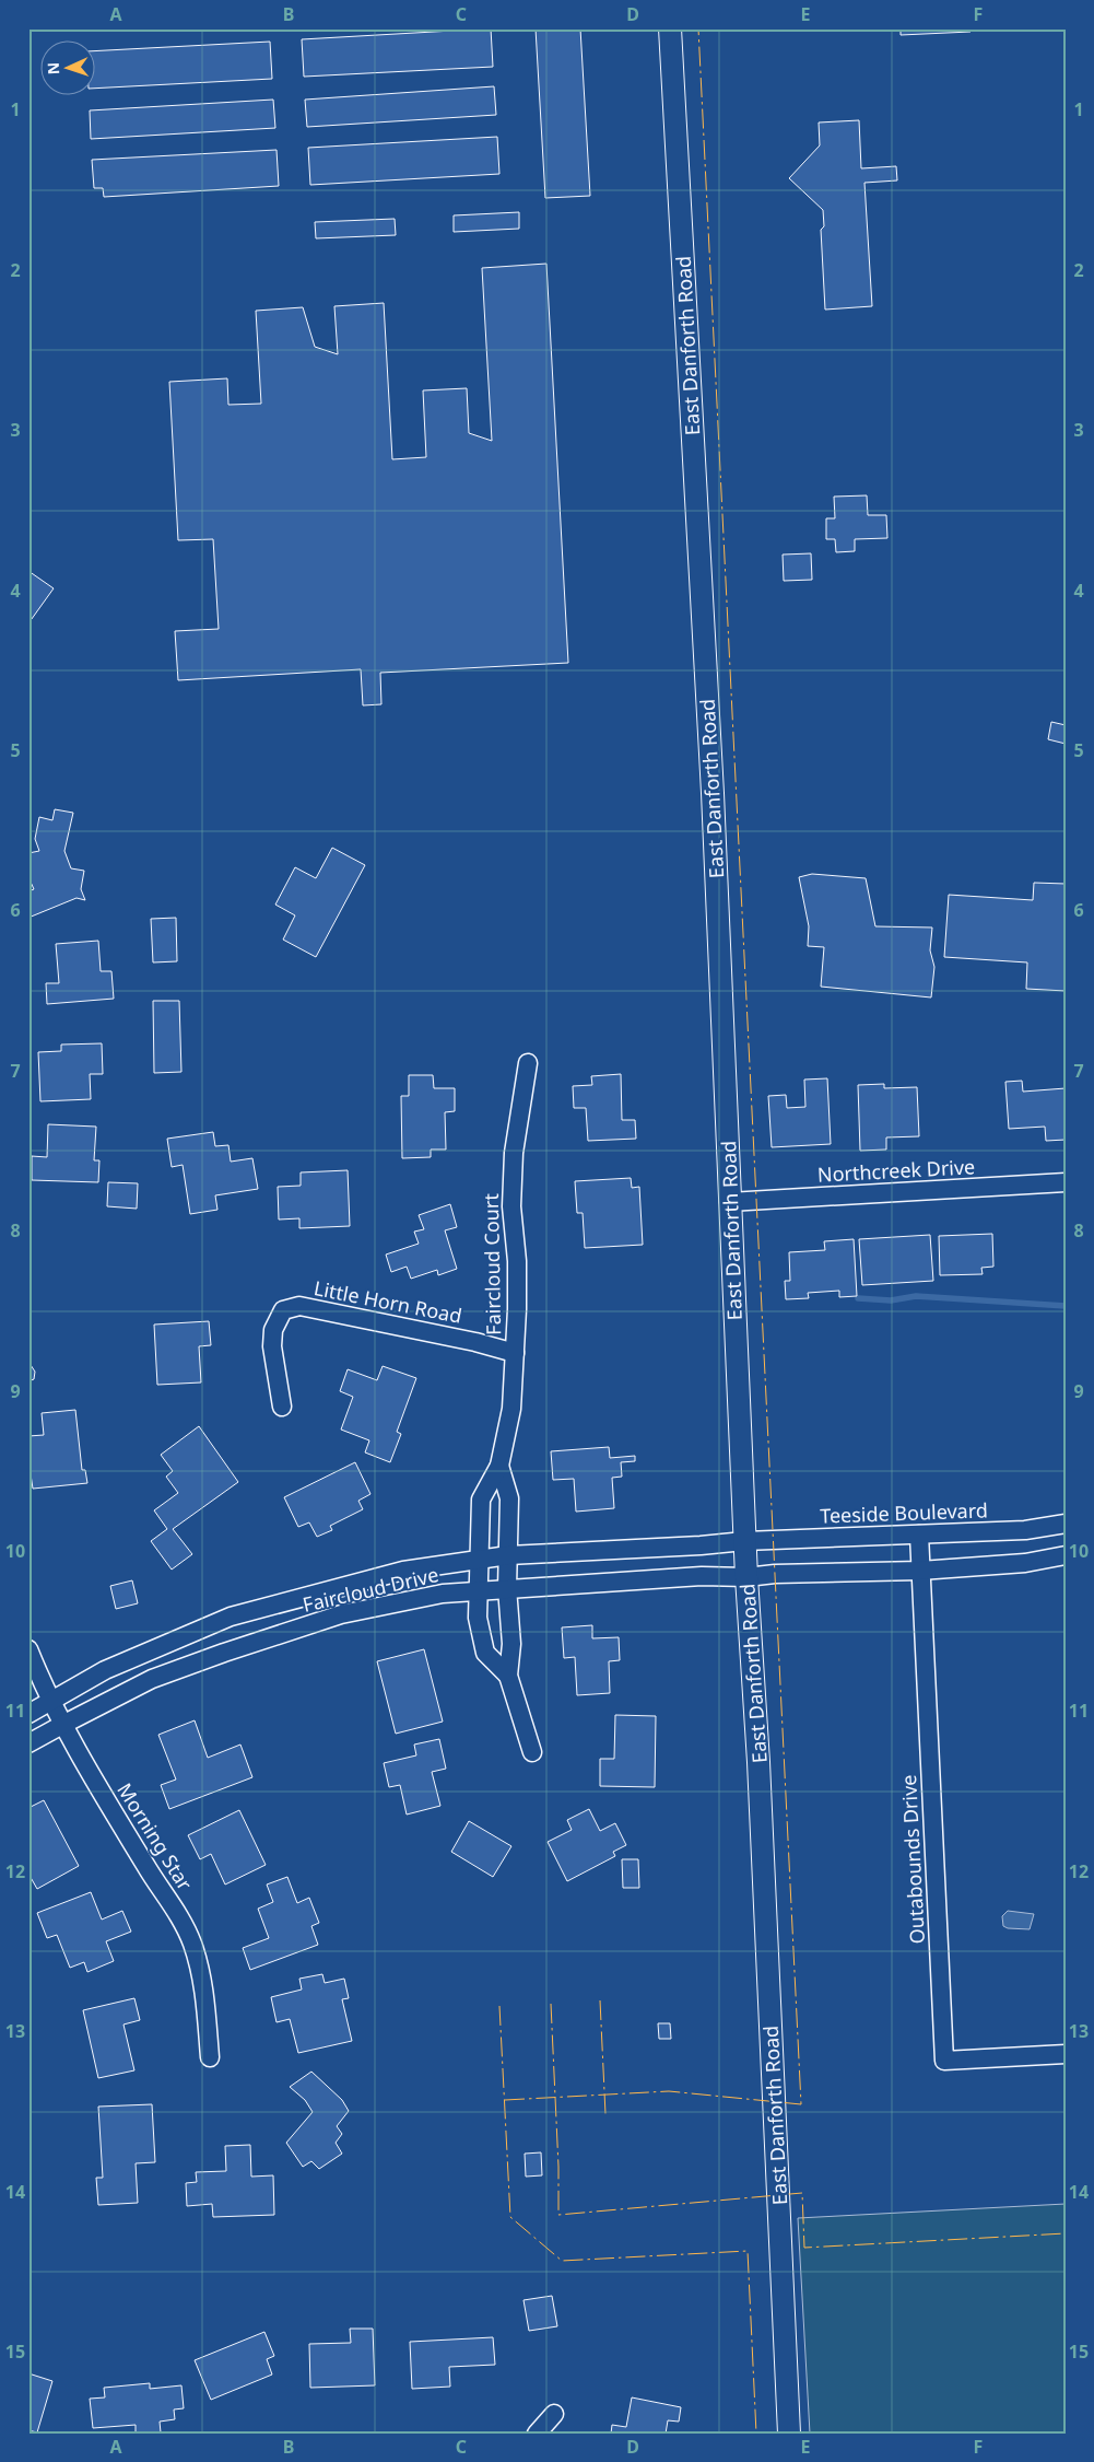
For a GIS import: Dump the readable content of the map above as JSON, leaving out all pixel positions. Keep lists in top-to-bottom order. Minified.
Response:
{"streets":{"street":["East Danforth Road","Northcreek Drive","Faircloud Court","Little Horn Road","Teeside Boulevard","Faircloud Drive","Morning Star","Outabounds Drive"]},"crossings":[["East Danforth Road","Northcreek Drive"],["East Danforth Road","Teeside Boulevard"],["East Danforth Road","Faircloud Drive"],["Faircloud Court","Little Horn Road"],["Faircloud Court","Faircloud Drive"],["Teeside Boulevard","Faircloud Drive"],["Teeside Boulevard","Outabounds Drive"],["Faircloud Drive","Morning Star"]],"north":"left","grid":{"columns":["A","B","C","D","E","F"],"rows":["1","2","3","4","5","6","7","8","9","10","11","12","13","14","15"]}}
